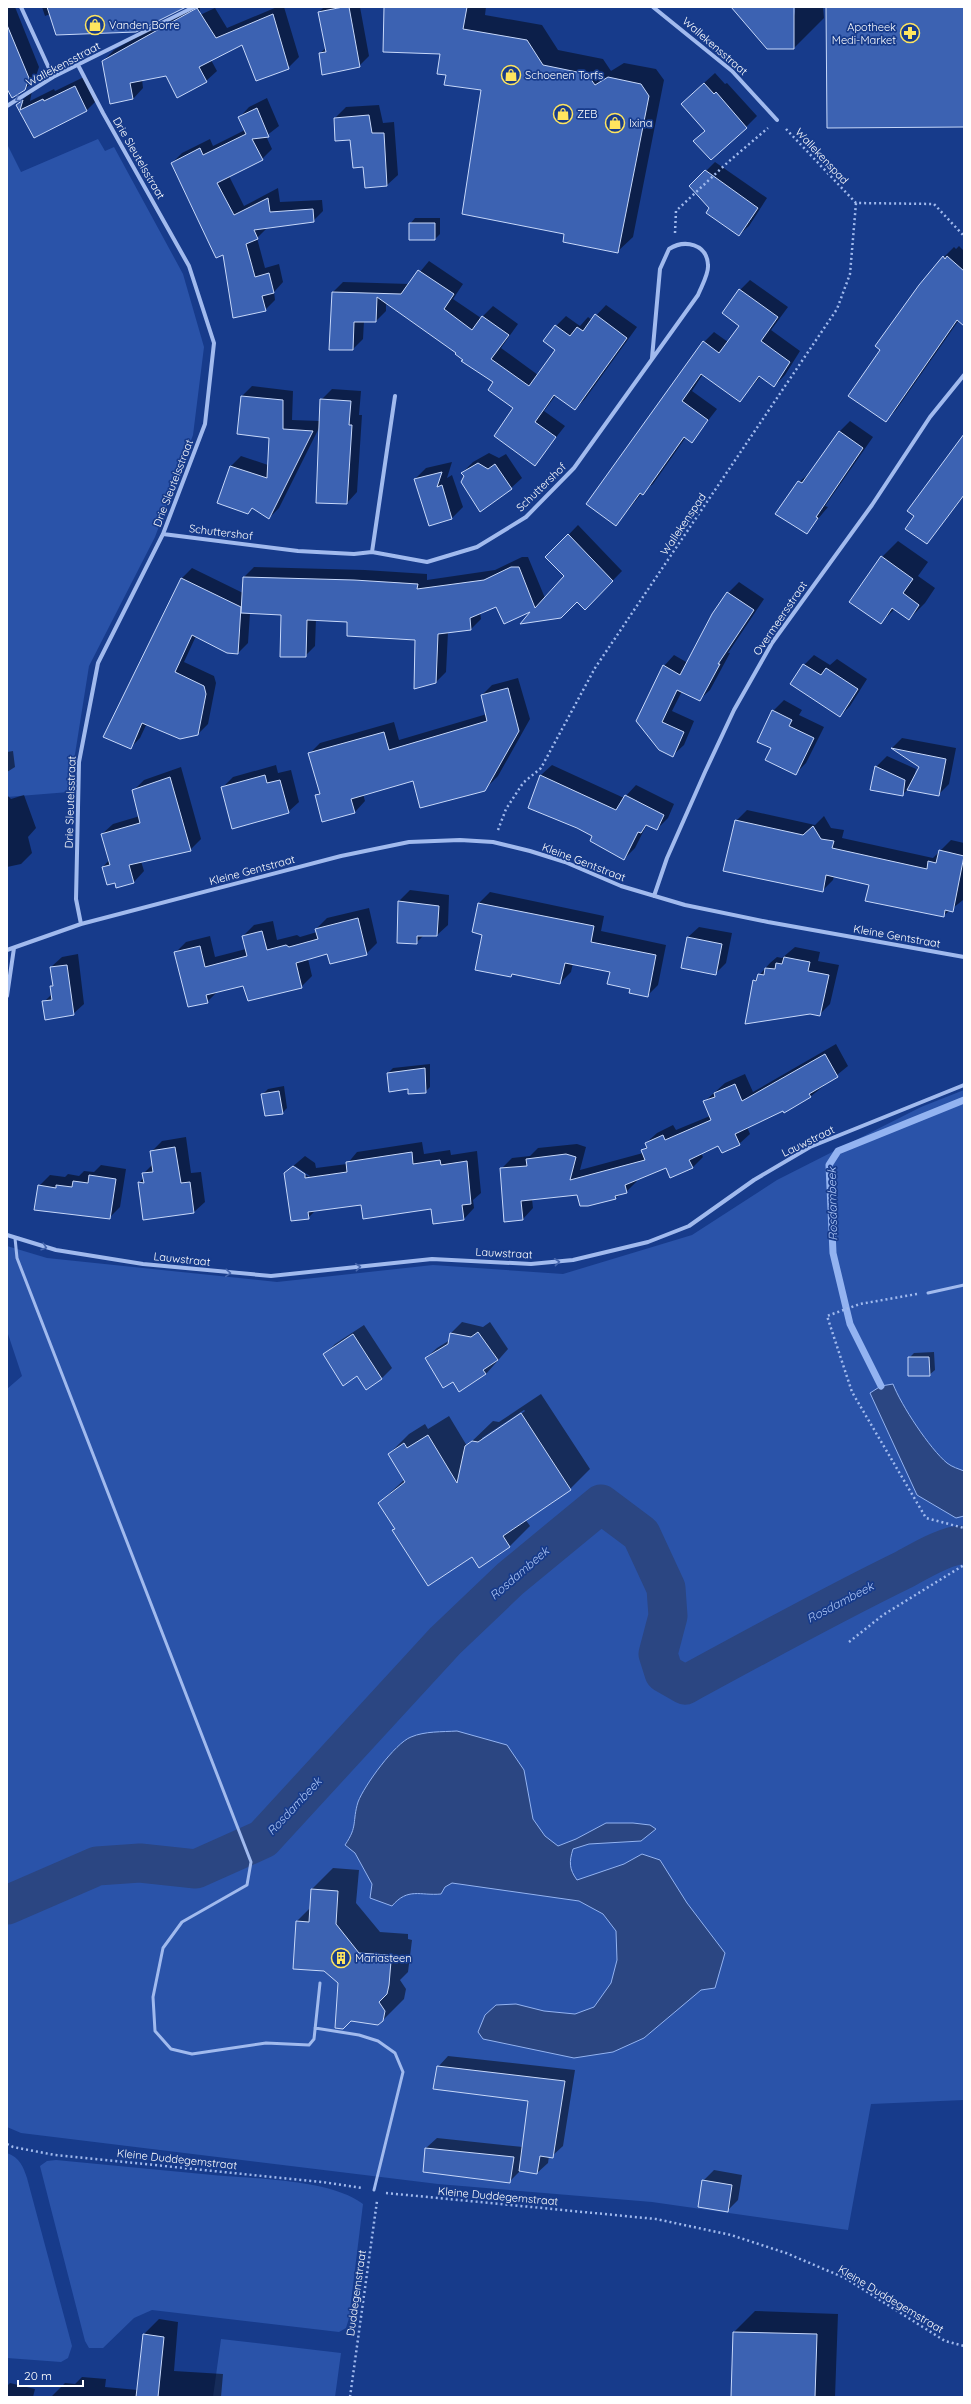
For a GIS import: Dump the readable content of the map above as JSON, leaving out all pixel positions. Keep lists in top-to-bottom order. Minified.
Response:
{"streets":{"street":["Wallekensstraat","Drie Sleutelsstraat","Schuttershof","Overmeersstraat","Kleine Gentstraat","Lauwstraat"],"path":["Wallekenspad","Kleine Duddegemstraat","Duddegemstraat"]},"crossings":[["Wallekensstraat","Wallekenspad"],["Wallekensstraat","Drie Sleutelsstraat"],["Wallekenspad","Kleine Gentstraat"],["Drie Sleutelsstraat","Schuttershof"],["Drie Sleutelsstraat","Kleine Gentstraat"],["Overmeersstraat","Kleine Gentstraat"],["Kleine Duddegemstraat","Duddegemstraat"]],"one_way":["Lauwstraat"],"water":["Rosdambeek"],"places":{"shop":["Vanden Borre","Schoenen Torfs","ZEB","Ixina"],"pharmacy":["Apotheek Medi-Market"],"building":["Mariasteen"]},"scale_bar":"20 m"}
